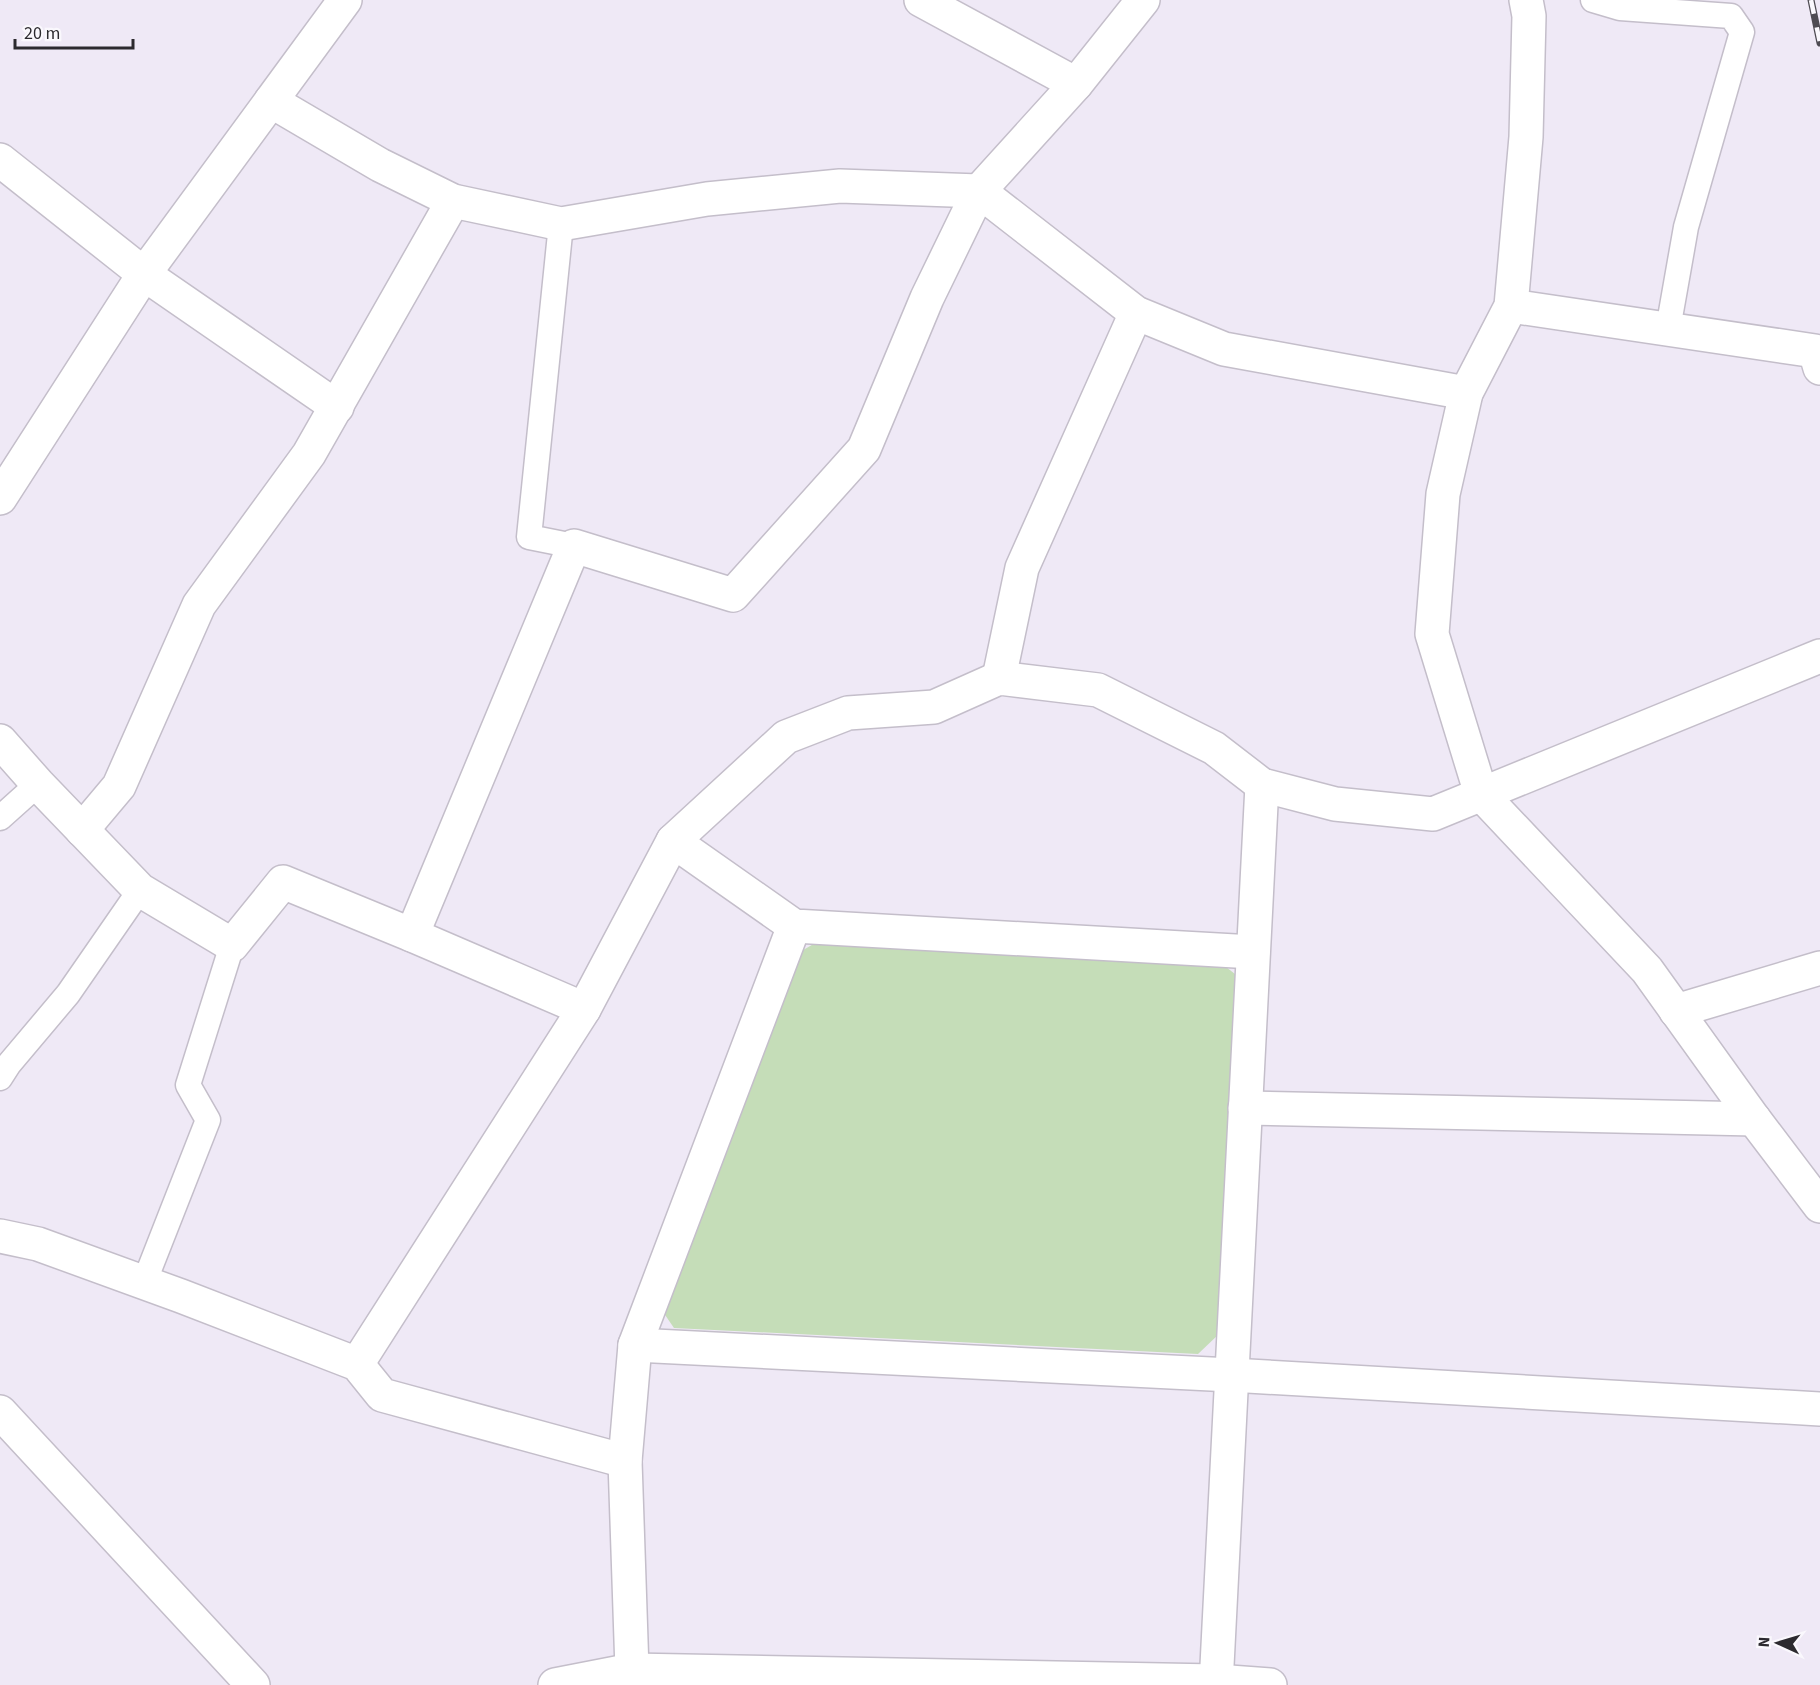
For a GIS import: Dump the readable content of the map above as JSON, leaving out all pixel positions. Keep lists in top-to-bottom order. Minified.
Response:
{"scale_bar":"20 m","north":"left"}
